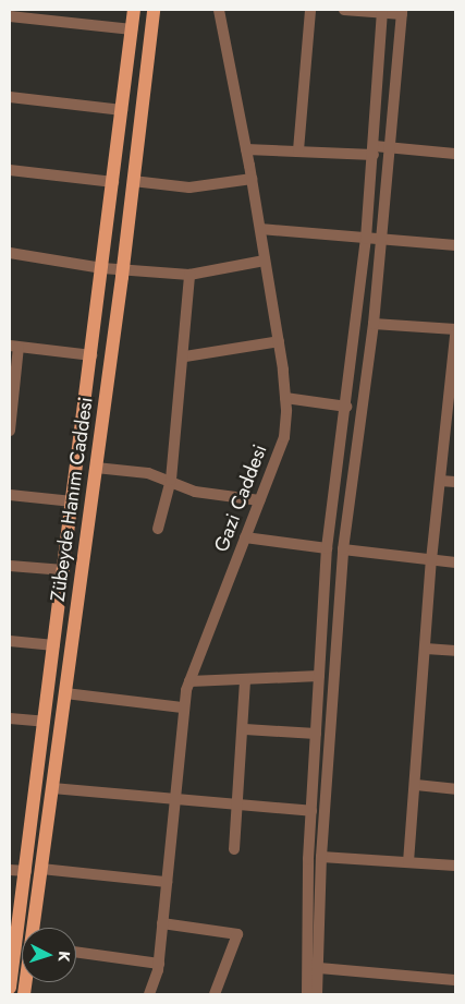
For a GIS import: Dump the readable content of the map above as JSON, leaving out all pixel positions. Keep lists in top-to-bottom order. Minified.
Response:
{"streets":{"main road":["Zübeyde Hanım Caddesi"],"street":["Gazi Caddesi"]},"north":"right"}
